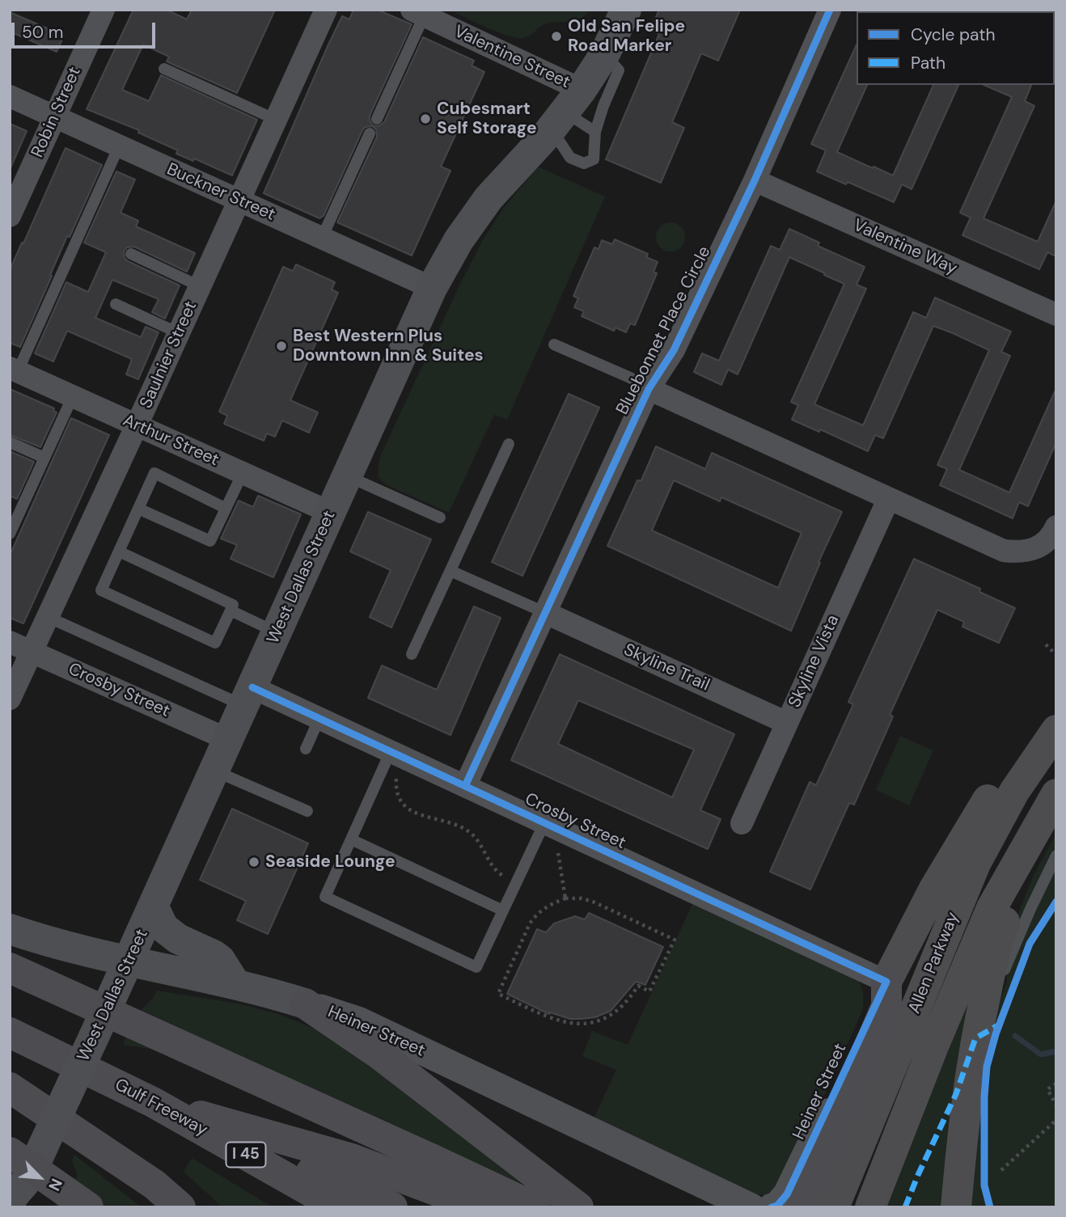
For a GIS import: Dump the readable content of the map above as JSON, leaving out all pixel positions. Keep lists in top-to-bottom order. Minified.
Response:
{"streets":{"highway":["Gulf Freeway","I 45"],"main road":["West Dallas Street","Allen Parkway","Heiner Street"],"street":["Valentine Street","Robin Street","Buckner Street","Valentine Way","Bluebonnet Place Circle","Saulnier Street","Arthur Street","Skyline Vista","Skyline Trail","Crosby Street"]},"crossings":[["Valentine Street","West Dallas Street"],["Robin Street","Buckner Street"],["Buckner Street","Saulnier Street"],["Buckner Street","West Dallas Street"],["Valentine Way","Bluebonnet Place Circle"],["Bluebonnet Place Circle","Skyline Vista"],["Bluebonnet Place Circle","Skyline Trail"],["Bluebonnet Place Circle","Crosby Street"],["Saulnier Street","Arthur Street"],["Saulnier Street","Crosby Street"],["Arthur Street","West Dallas Street"],["West Dallas Street","Crosby Street"],["West Dallas Street","Heiner Street"],["Skyline Vista","Skyline Trail"],["Crosby Street","Heiner Street"]],"places":["Old San Felipe Road Marker","Cubesmart Self Storage","Best Western Plus Downtown Inn & Suites","Seaside Lounge"],"legend":["Cycle path","Path"],"scale_bar":"50 m","north":"bottom right"}
